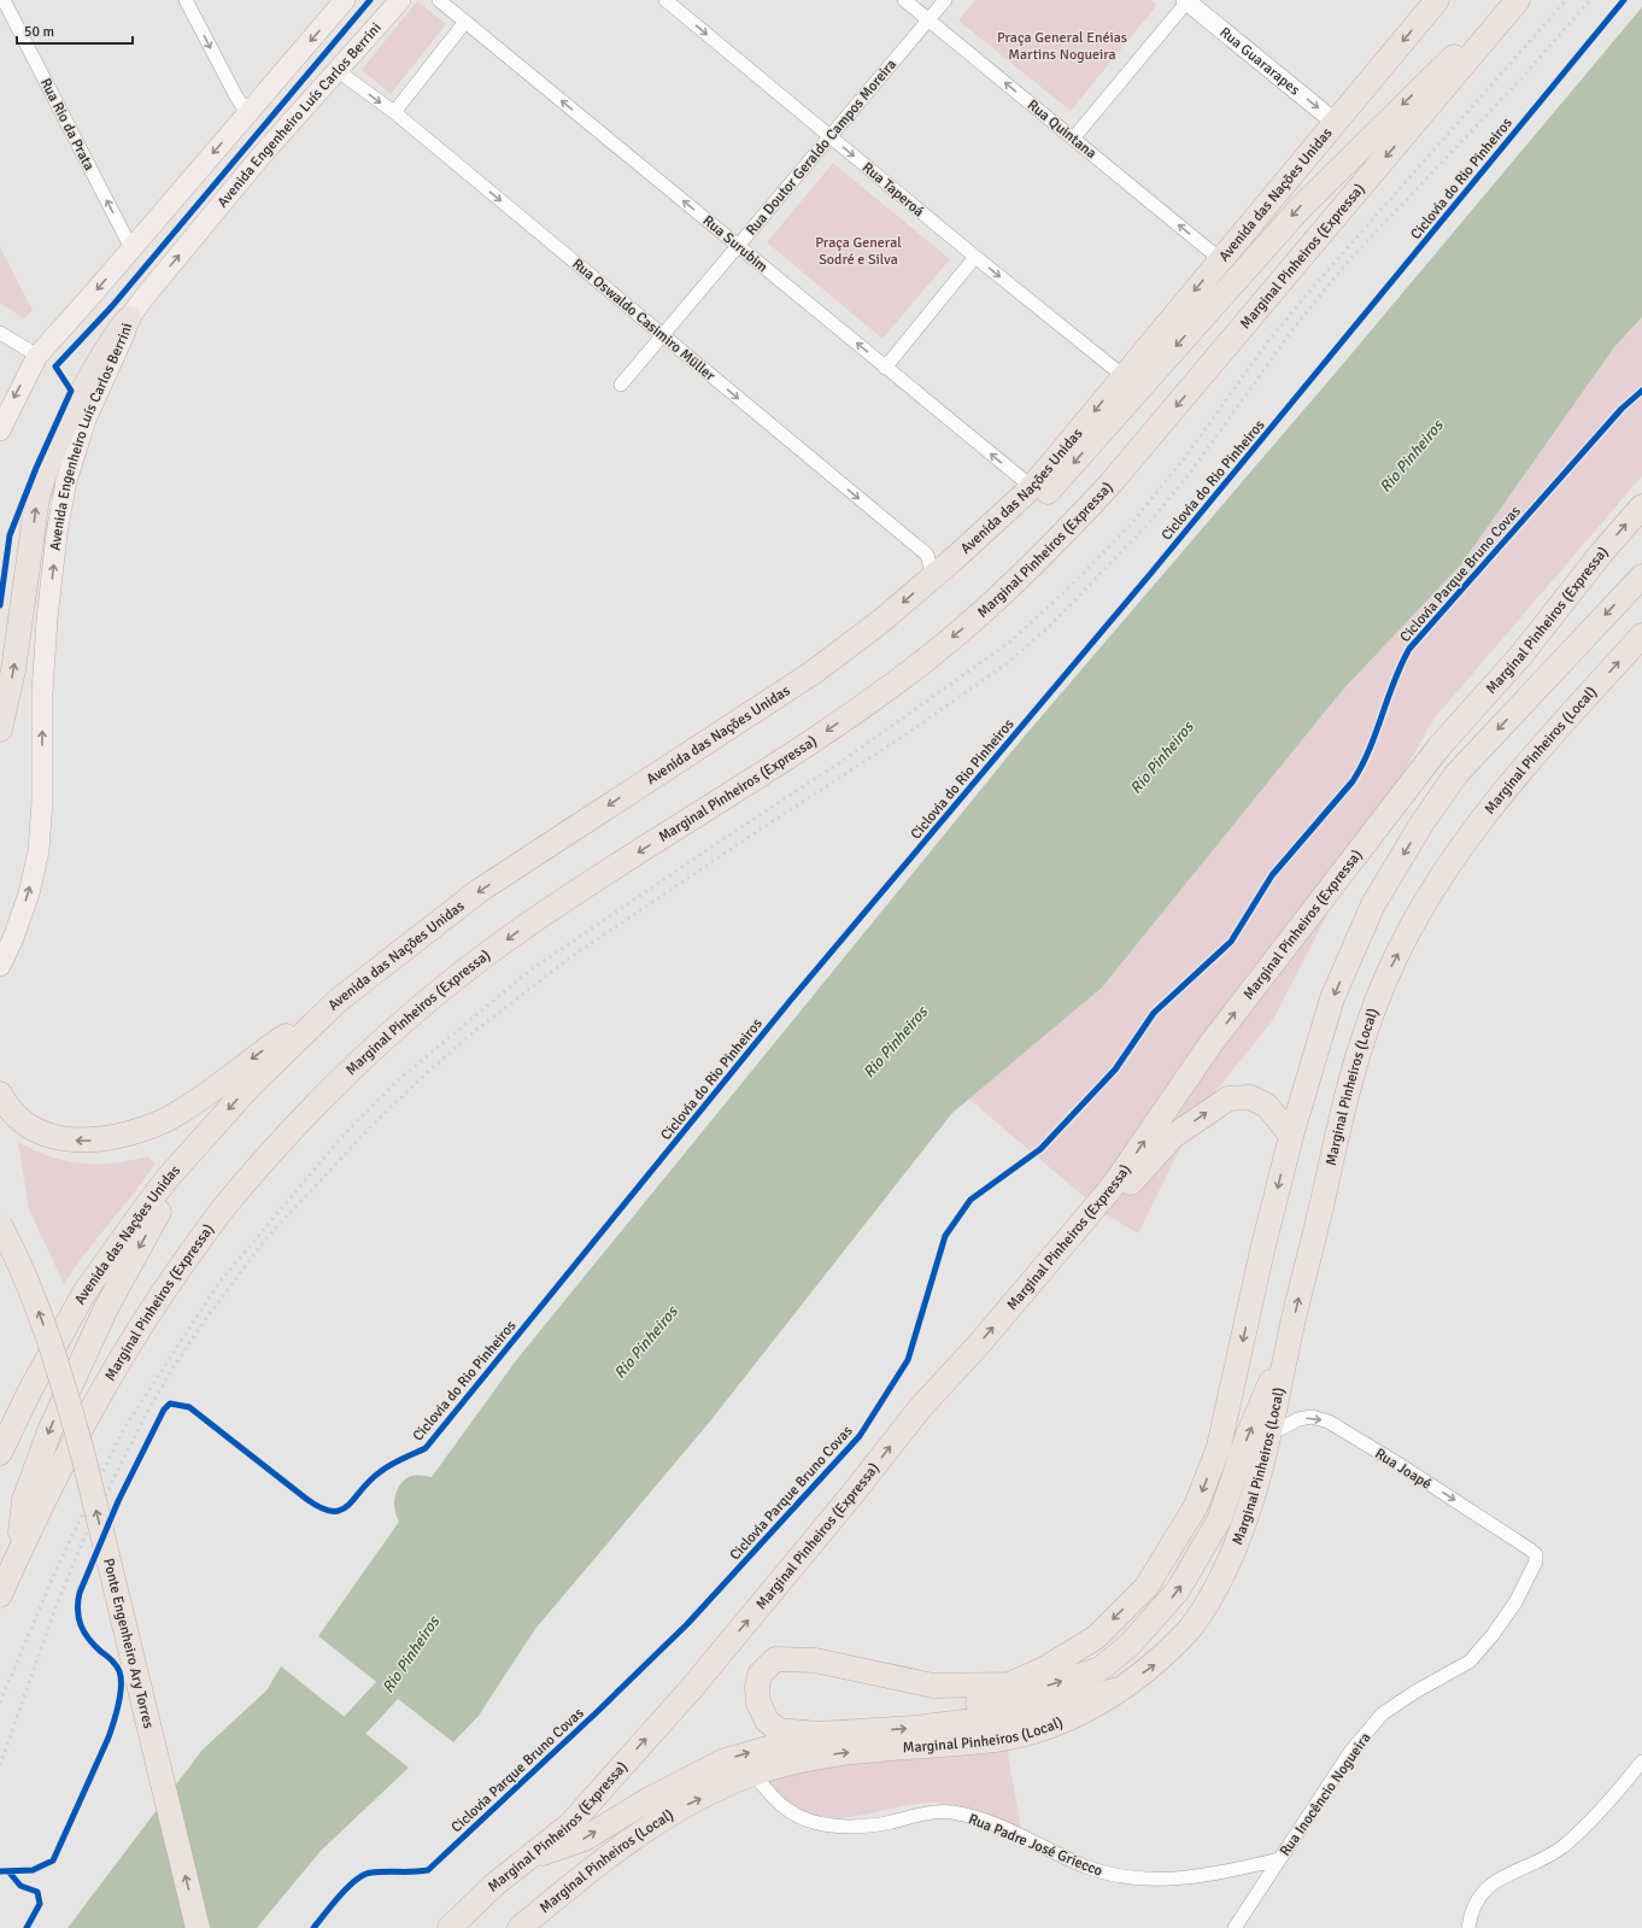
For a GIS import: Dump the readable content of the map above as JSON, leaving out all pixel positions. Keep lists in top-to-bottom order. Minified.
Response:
{"streets":{"highway":["Avenida das Nações Unidas","Marginal Pinheiros (Expressa)","Marginal Pinheiros (Local)","Ponte Engenheiro Ary Torres"],"main road":["Avenida Engenheiro Luís Carlos Berrini"],"street":["Rua Guararapes","Rua Rio da Prata","Rua Quintana","Rua Doutor Geraldo Campos Moreira","Rua Taperoá","Rua Surubim","Rua Oswaldo Casimiro Müller","Rua Joapé","Rua Inocêncio Nogueira","Rua Padre José Griecco"],"cycle path":["Ciclovia do Rio Pinheiros","Ciclovia Parque Bruno Covas"]},"crossings":[["Rua Guararapes","Avenida das Nações Unidas"],["Avenida Engenheiro Luís Carlos Berrini","Rua Oswaldo Casimiro Müller"],["Rua Quintana","Rua Doutor Geraldo Campos Moreira"],["Rua Quintana","Avenida das Nações Unidas"],["Rua Doutor Geraldo Campos Moreira","Rua Taperoá"],["Rua Doutor Geraldo Campos Moreira","Rua Surubim"],["Rua Doutor Geraldo Campos Moreira","Rua Oswaldo Casimiro Müller"],["Rua Taperoá","Avenida das Nações Unidas"],["Avenida das Nações Unidas","Rua Surubim"],["Avenida das Nações Unidas","Rua Oswaldo Casimiro Müller"],["Marginal Pinheiros (Local)","Rua Joapé"],["Marginal Pinheiros (Local)","Rua Padre José Griecco"],["Rua Joapé","Rua Inocêncio Nogueira"],["Rua Inocêncio Nogueira","Rua Padre José Griecco"]],"one_way":["Rua Guararapes","Rua Rio da Prata","Rua Quintana","Rua Taperoá","Rua Surubim","Rua Oswaldo Casimiro Müller","Rua Joapé","Ponte Engenheiro Ary Torres"],"water":["Rio Pinheiros"],"parks":["Praça General Enéias Martins Nogueira","Praça General Sodré e Silva"],"scale_bar":"50 m"}
